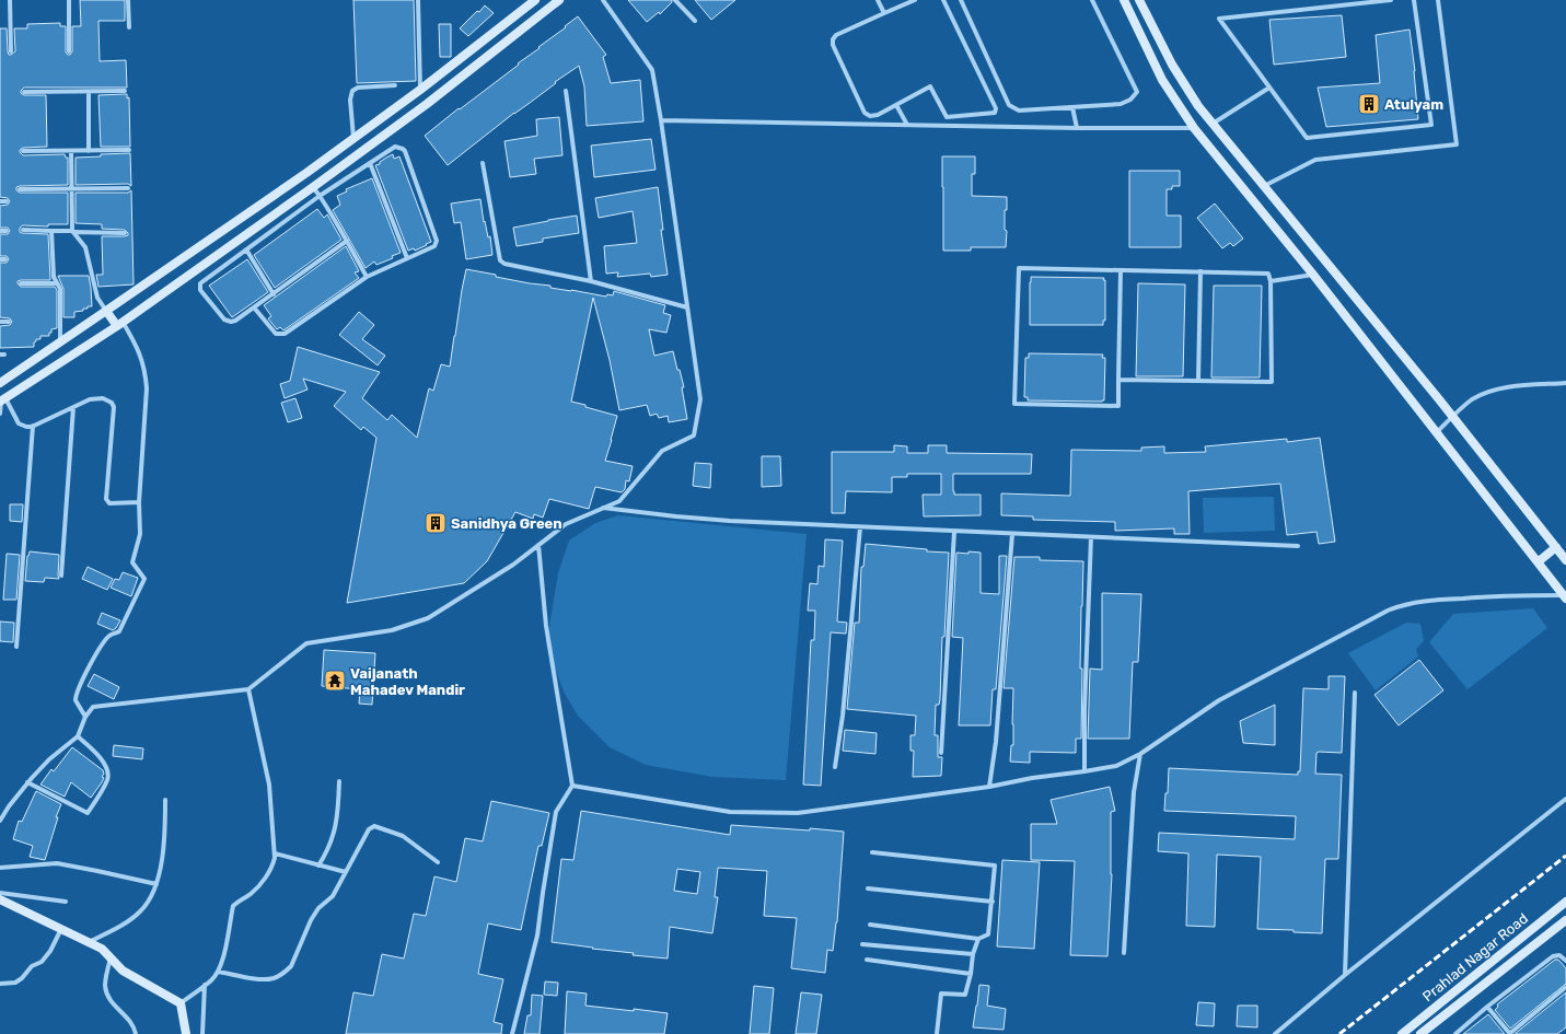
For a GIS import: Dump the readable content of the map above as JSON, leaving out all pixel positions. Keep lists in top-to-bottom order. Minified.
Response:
{"streets":{"street":["Prahlad Nagar Road"]},"places":{"building":["Atulyam","Sanidhya Green"],"temple":["Vaijanath Mahadev Mandir"]}}
